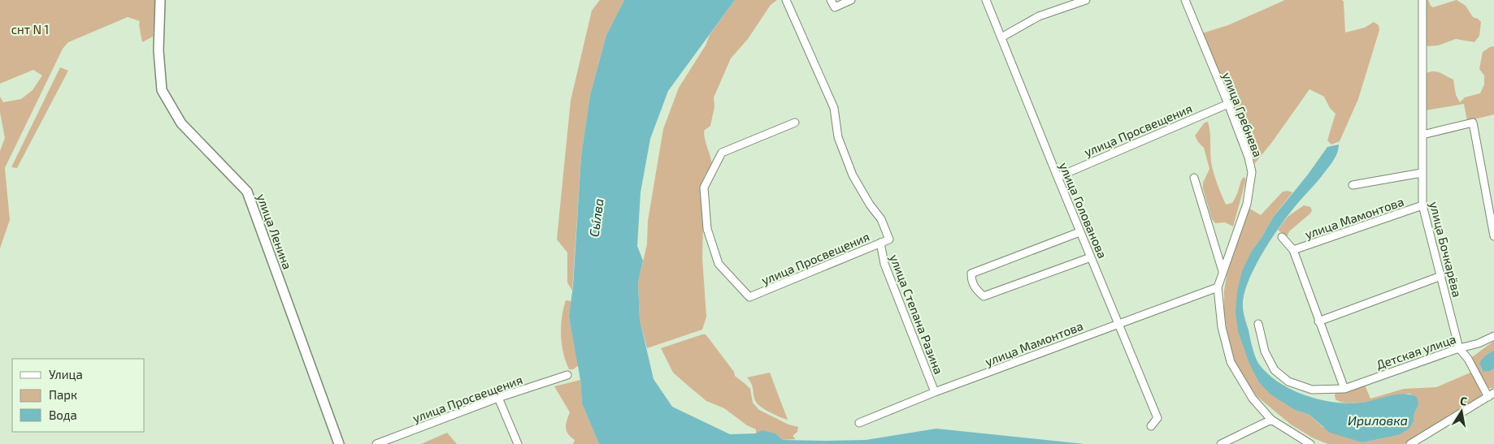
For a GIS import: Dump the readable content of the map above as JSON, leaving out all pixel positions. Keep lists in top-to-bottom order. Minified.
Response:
{"streets":{"street":["улица Гребнева","улица Просвещения","улица Голованова","улица Мамонтова","улица Ленина","улица Бочкарёва","улица Степана Разина","Детская улица"]},"crossings":[["улица Гребнева","улица Просвещения"],["улица Гребнева","улица Мамонтова"],["улица Просвещения","улица Голованова"],["улица Просвещения","улица Степана Разина"],["улица Голованова","улица Мамонтова"],["улица Мамонтова","улица Бочкарёва"],["улица Мамонтова","улица Степана Разина"],["улица Бочкарёва","Детская улица"]],"water":["Сы́лва","Ириловка"],"parks":["снт N 1"],"legend":["Улица","Парк","Вода"],"north":"top"}
